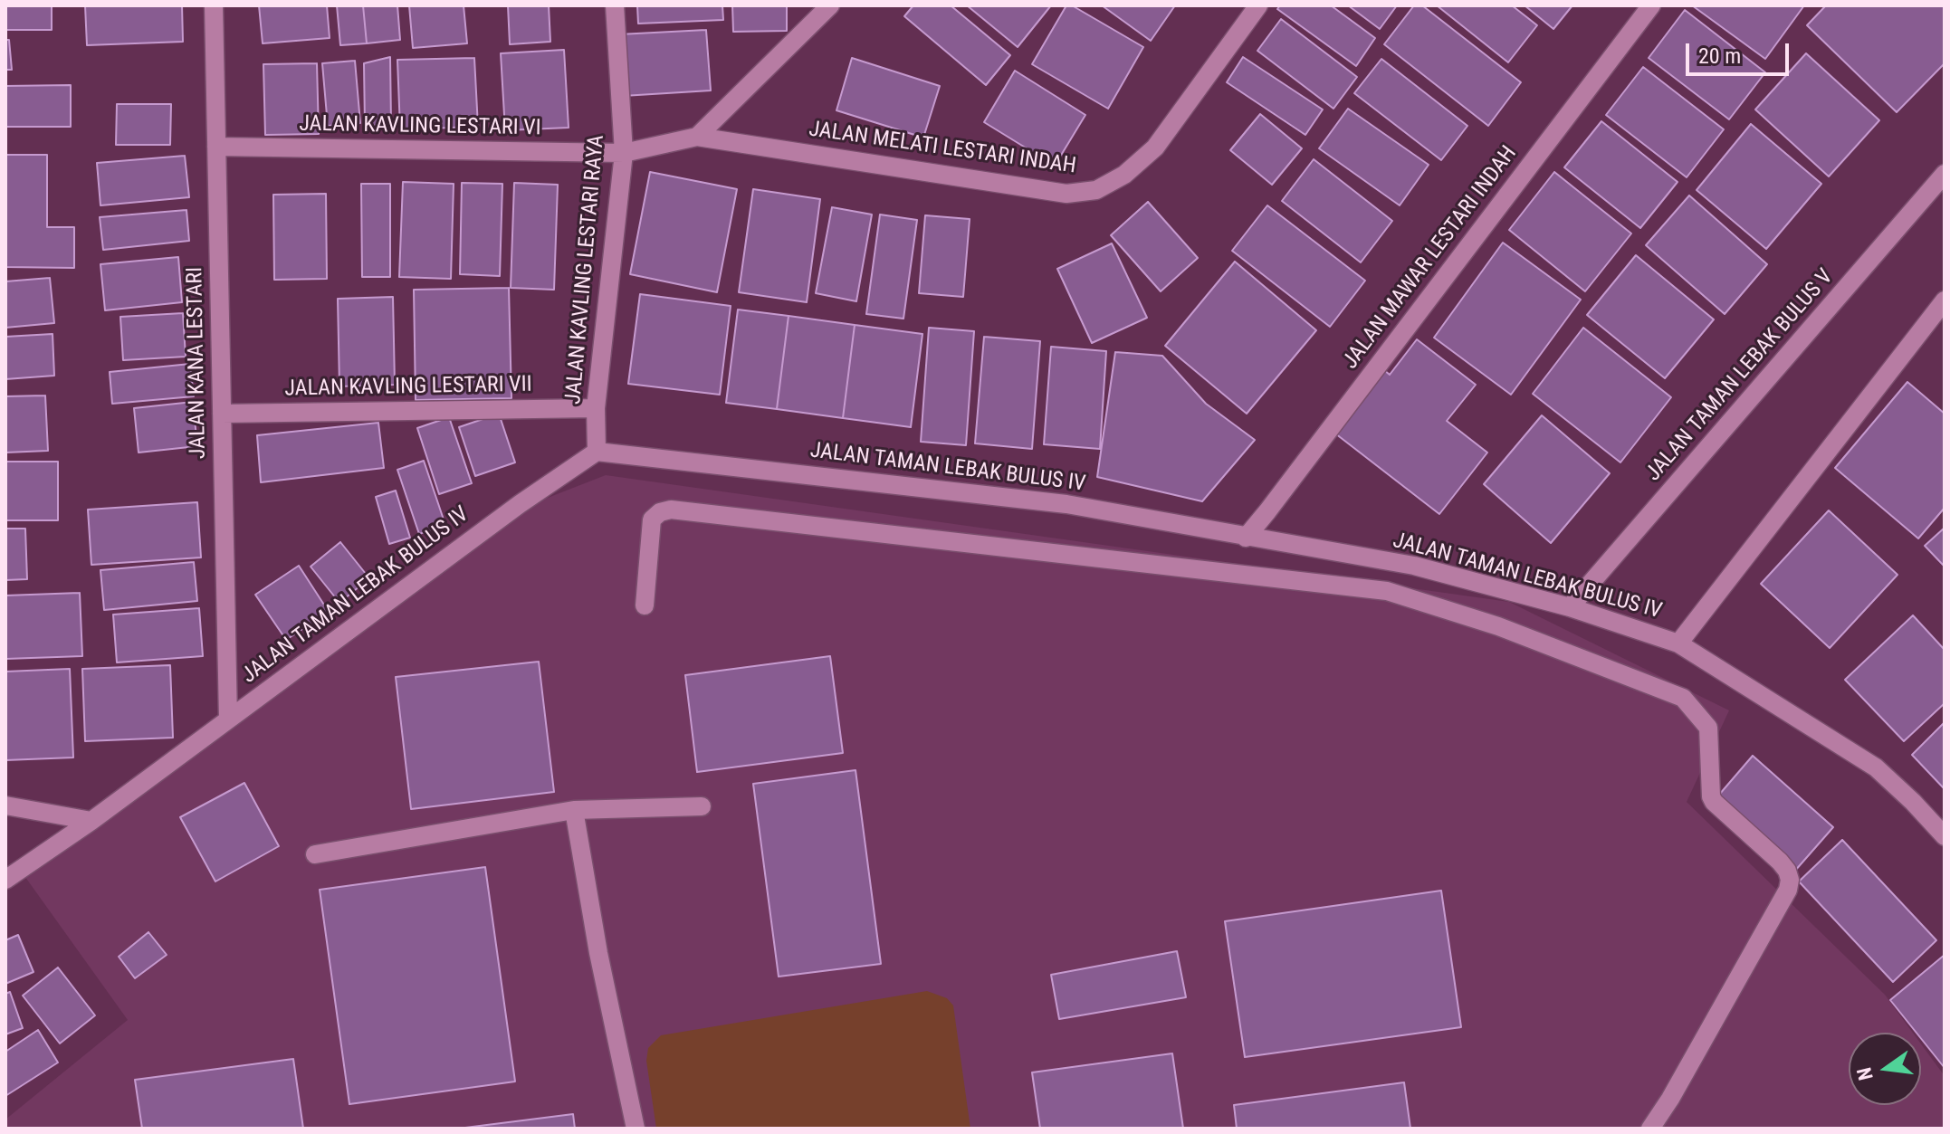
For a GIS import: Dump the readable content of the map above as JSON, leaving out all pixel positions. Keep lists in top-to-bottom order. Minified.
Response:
{"streets":{"street":["JALAN KAVLING LESTARI VI","JALAN MELATI LESTARI INDAH","JALAN MAWAR LESTARI INDAH","JALAN KAVLING LESTARI RAYA","JALAN KANA LESTARI","JALAN TAMAN LEBAK BULUS V","JALAN KAVLING LESTARI VII","JALAN TAMAN LEBAK BULUS IV"]},"crossings":[["JALAN KAVLING LESTARI VI","JALAN MELATI LESTARI INDAH"],["JALAN KAVLING LESTARI VI","JALAN KAVLING LESTARI RAYA"],["JALAN KAVLING LESTARI VI","JALAN KANA LESTARI"],["JALAN MELATI LESTARI INDAH","JALAN KAVLING LESTARI RAYA"],["JALAN MAWAR LESTARI INDAH","JALAN TAMAN LEBAK BULUS IV"],["JALAN KAVLING LESTARI RAYA","JALAN KAVLING LESTARI VII"],["JALAN KAVLING LESTARI RAYA","JALAN TAMAN LEBAK BULUS IV"],["JALAN KANA LESTARI","JALAN KAVLING LESTARI VII"],["JALAN KANA LESTARI","JALAN TAMAN LEBAK BULUS IV"],["JALAN TAMAN LEBAK BULUS V","JALAN TAMAN LEBAK BULUS IV"]],"scale_bar":"20 m","north":"left"}
